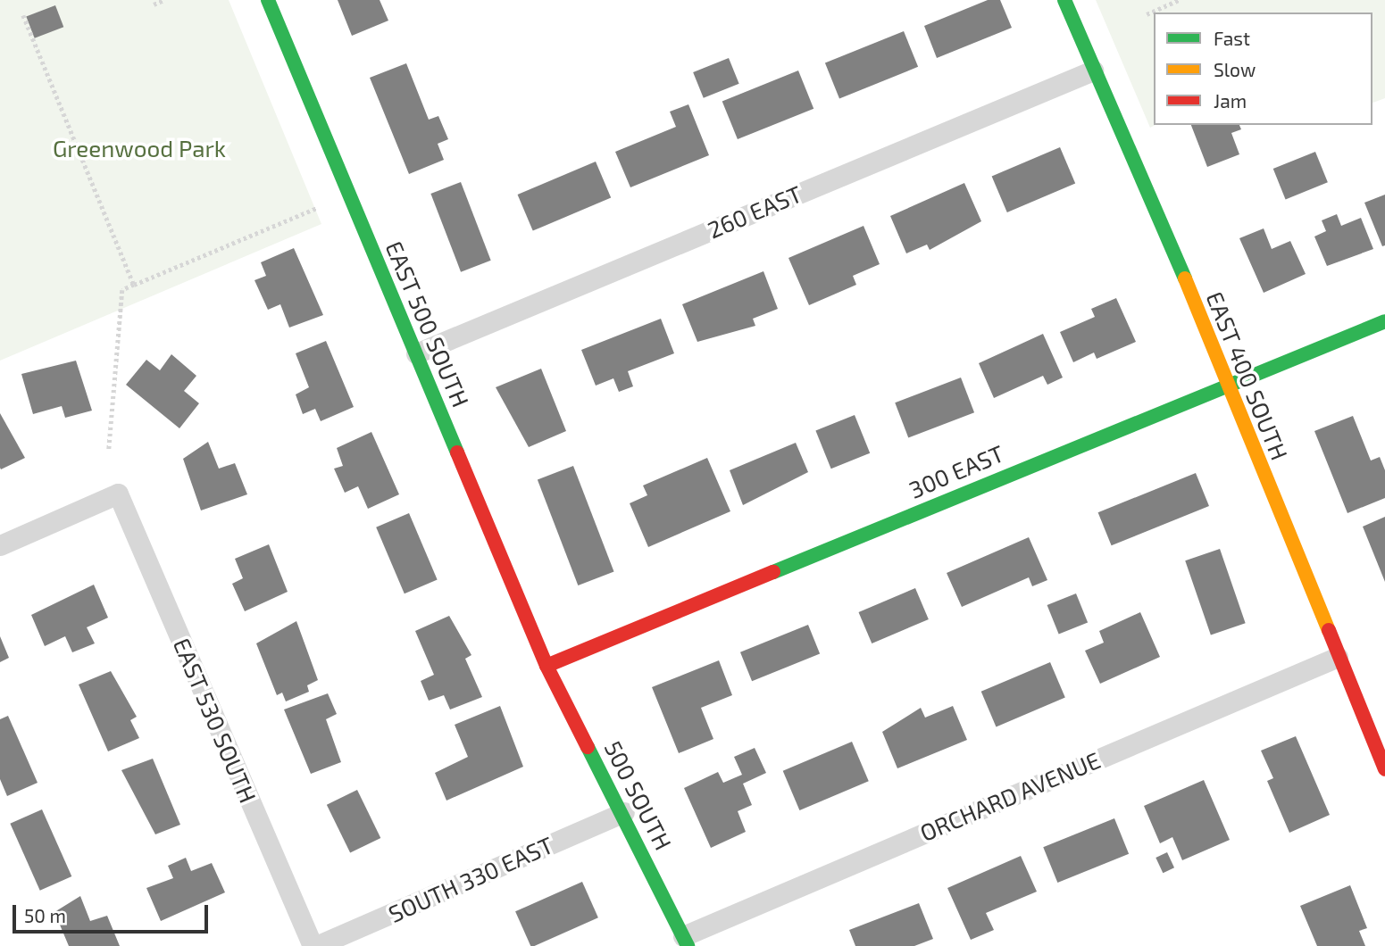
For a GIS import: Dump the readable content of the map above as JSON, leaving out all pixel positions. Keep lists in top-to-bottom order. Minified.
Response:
{"streets":{"street":["260 EAST","EAST 500 SOUTH","EAST 400 SOUTH","300 EAST","EAST 530 SOUTH","500 SOUTH","ORCHARD AVENUE","SOUTH 330 EAST"]},"crossings":[["260 EAST","EAST 500 SOUTH"],["260 EAST","EAST 400 SOUTH"],["EAST 500 SOUTH","300 EAST"],["EAST 500 SOUTH","500 SOUTH"],["EAST 400 SOUTH","300 EAST"],["EAST 400 SOUTH","ORCHARD AVENUE"],["300 EAST","500 SOUTH"],["EAST 530 SOUTH","SOUTH 330 EAST"],["500 SOUTH","ORCHARD AVENUE"],["500 SOUTH","SOUTH 330 EAST"]],"parks":["Greenwood Park"],"legend":["Fast","Slow","Jam"],"scale_bar":"50 m"}
